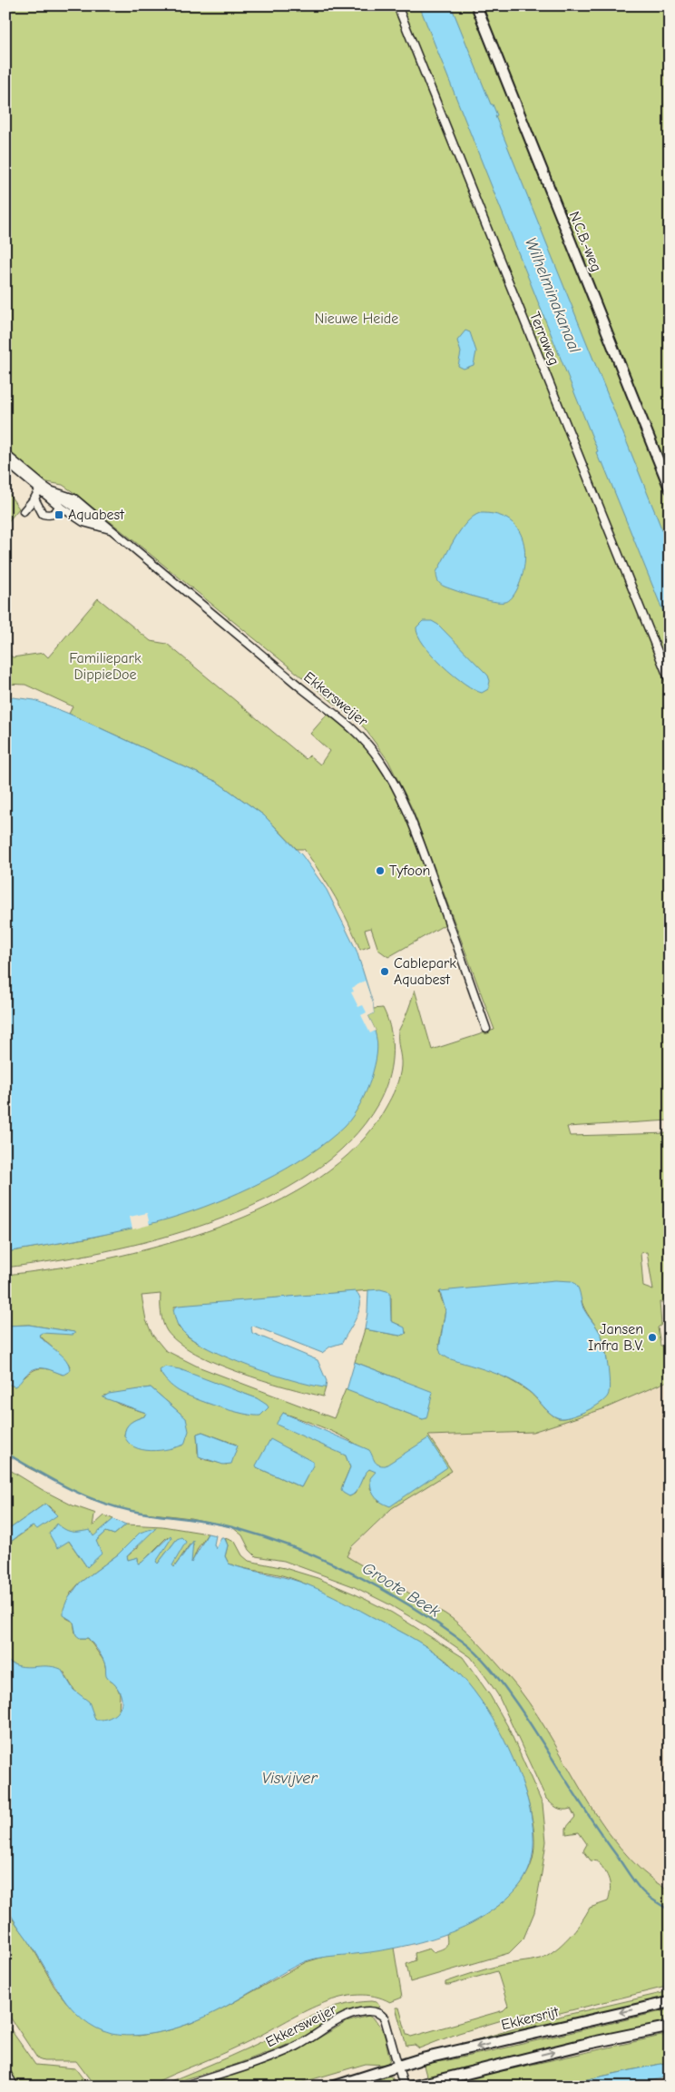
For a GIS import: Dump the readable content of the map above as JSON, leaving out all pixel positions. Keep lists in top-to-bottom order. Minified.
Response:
{"streets":{"main road":["Ekkersrijt"],"street":["N.C.B.-weg","Terraweg","Ekkersweijer"]},"crossings":[["Ekkersweijer","Ekkersrijt"]],"water":["Wilhelminakanaal","Groote Beek","Visvijver"],"parks":["Nieuwe Heide","Familiepark DippieDoe"],"places":{"transit":["Aquabest"],"other":["Tyfoon","Cablepark Aquabest","Jansen Infra B.V."]}}
